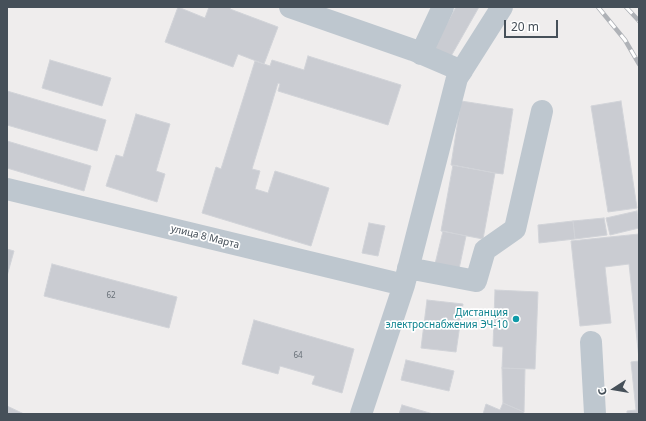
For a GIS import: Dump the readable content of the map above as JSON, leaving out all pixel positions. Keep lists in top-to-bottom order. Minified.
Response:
{"streets":{"street":["улица 8 Марта"]},"places":["Дистанция электроснабжения ЭЧ-10"],"house_numbers":["62","64"],"scale_bar":"20 m","north":"left"}
